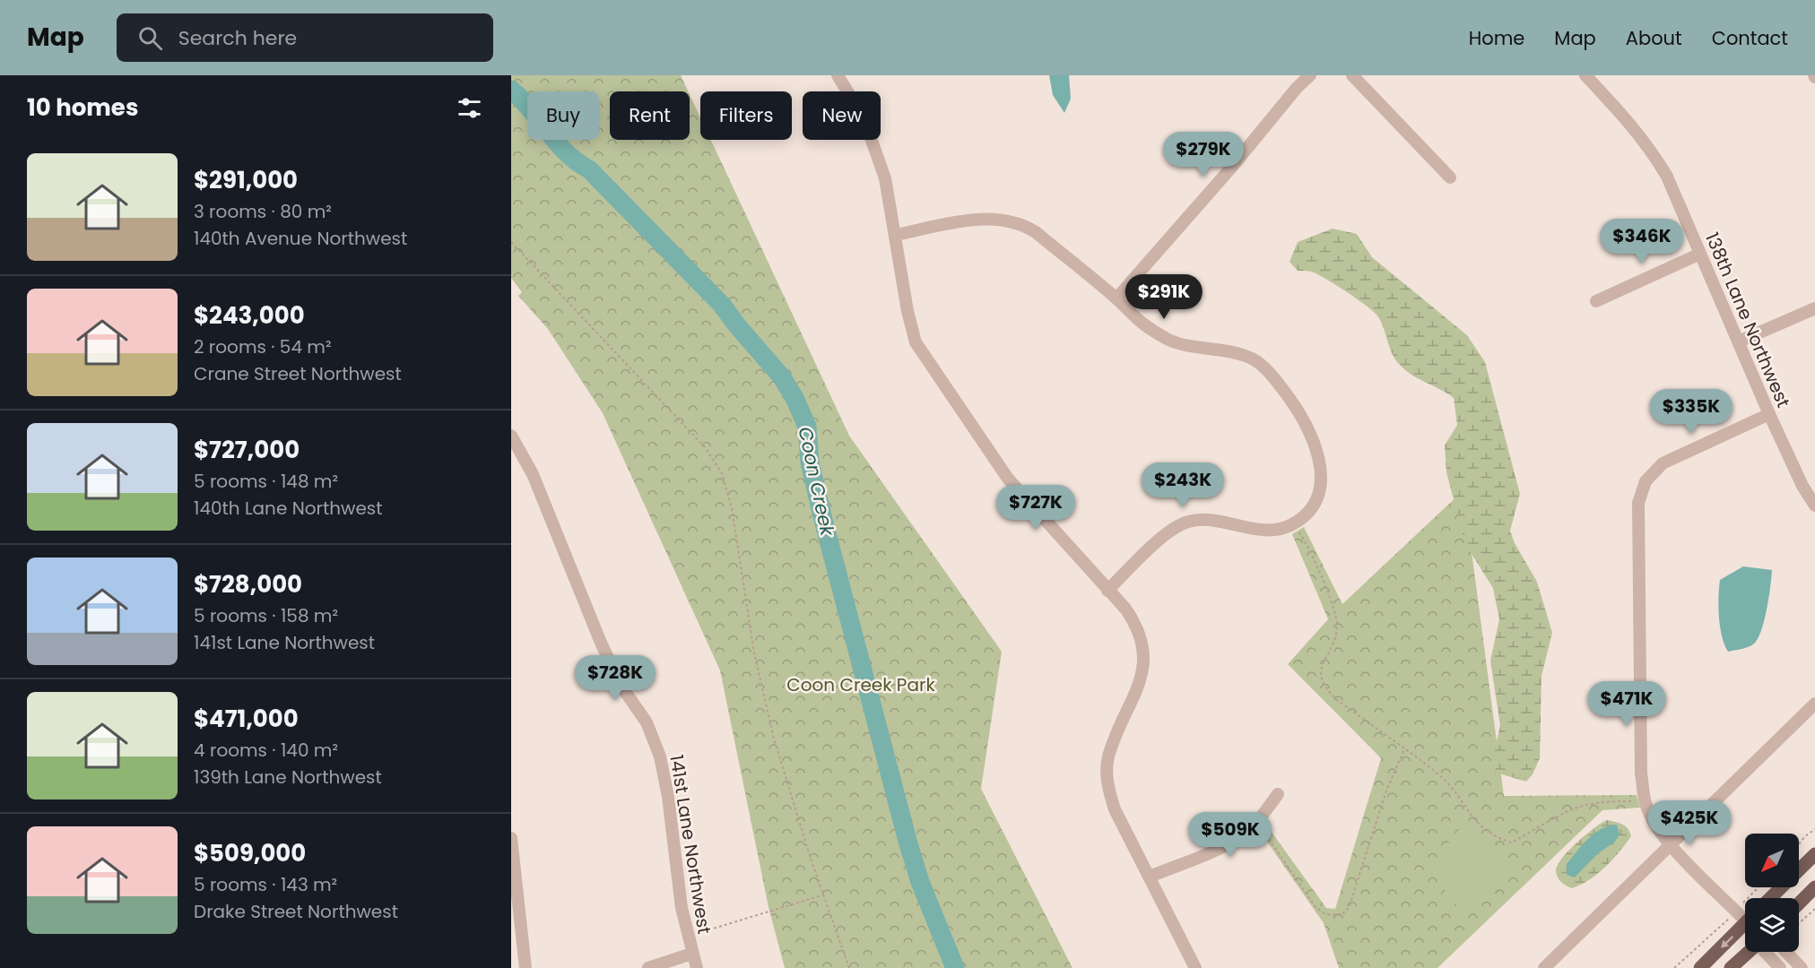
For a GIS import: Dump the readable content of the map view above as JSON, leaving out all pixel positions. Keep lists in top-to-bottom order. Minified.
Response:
{"streets":{"street":["138th Lane Northwest","141st Lane Northwest"]},"water":["Coon Creek"],"parks":["Coon Creek Park"],"north":"bottom left","page":{"header":"Map","search":"Search here","nav":["Home","Map","About","Contact"],"heading":"10 homes","chip":["Buy","Rent","Filters","New"],"price":["$279K","$346K","$291K","$335K","$243K","$727K","$728K","$471K","$425K","$509K"],"list":[{"name":"$291,000","note":"3 rooms · 80 m² · 140th Avenue Northwest"},{"name":"$243,000","note":"2 rooms · 54 m² · Crane Street Northwest"},{"name":"$727,000","note":"5 rooms · 148 m² · 140th Lane Northwest"},{"name":"$728,000","note":"5 rooms · 158 m² · 141st Lane Northwest"},{"name":"$471,000","note":"4 rooms · 140 m² · 139th Lane Northwest"},{"name":"$509,000","note":"5 rooms · 143 m² · Drake Street Northwest"}]}}
